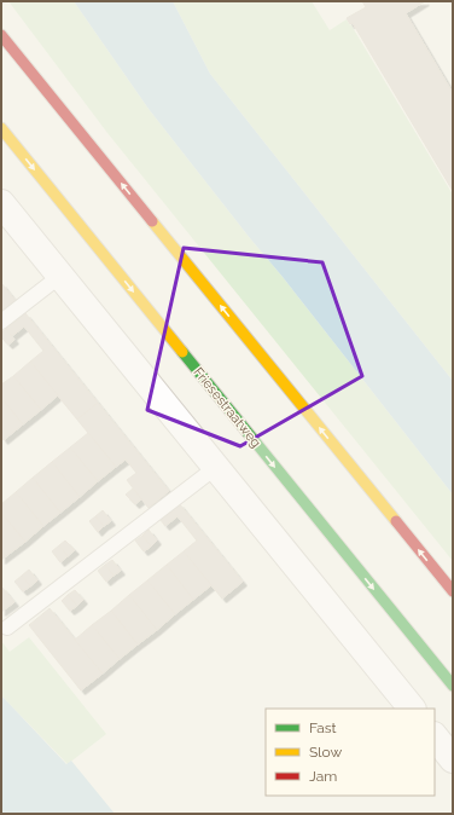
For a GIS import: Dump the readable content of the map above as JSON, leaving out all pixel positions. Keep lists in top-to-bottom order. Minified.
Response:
{"streets":{"highway":["Friesestraatweg"]},"legend":["Fast","Slow","Jam"]}
